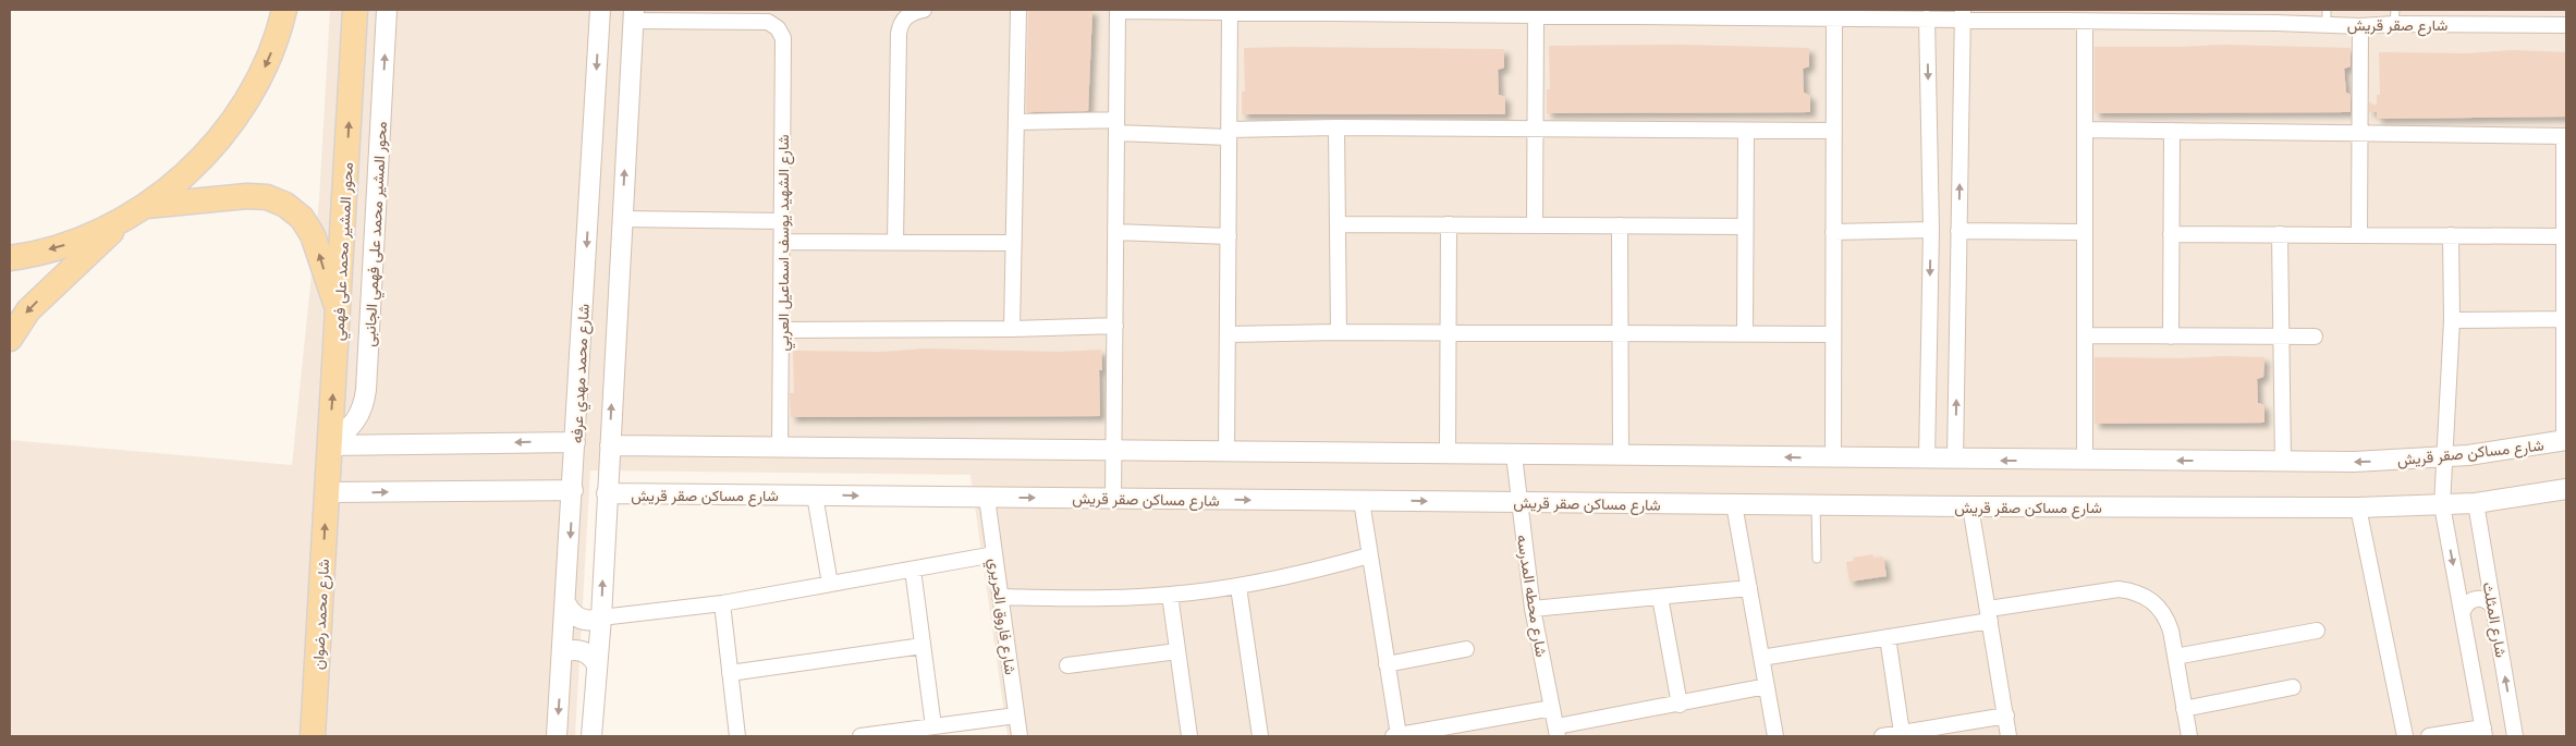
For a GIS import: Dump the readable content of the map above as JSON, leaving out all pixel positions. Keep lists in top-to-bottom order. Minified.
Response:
{"streets":{"main road":["محور المشير محمد على فهمي","شارع محمد رضوان"],"street":["شارع صقر قريش","محور المشير محمد على فهمي الجانبى","شارع الشهيد يوسف اسماعيل العربي","شارع محمد مهدي عرفه","شارع مساكن صقر قريش","شارع محطه المدرسه","شارع فاروق الحريري","شارع المثلث"]},"crossings":[["محور المشير محمد على فهمي الجانبى","محور المشير محمد على فهمي"],["شارع الشهيد يوسف اسماعيل العربي","شارع مساكن صقر قريش"],["محور المشير محمد على فهمي","شارع محمد رضوان"],["شارع مساكن صقر قريش","شارع محطه المدرسه"],["شارع مساكن صقر قريش","شارع فاروق الحريري"],["شارع مساكن صقر قريش","شارع المثلث"]],"one_way":["محور المشير محمد على فهمي الجانبى","محور المشير محمد على فهمي","شارع محمد رضوان"]}
